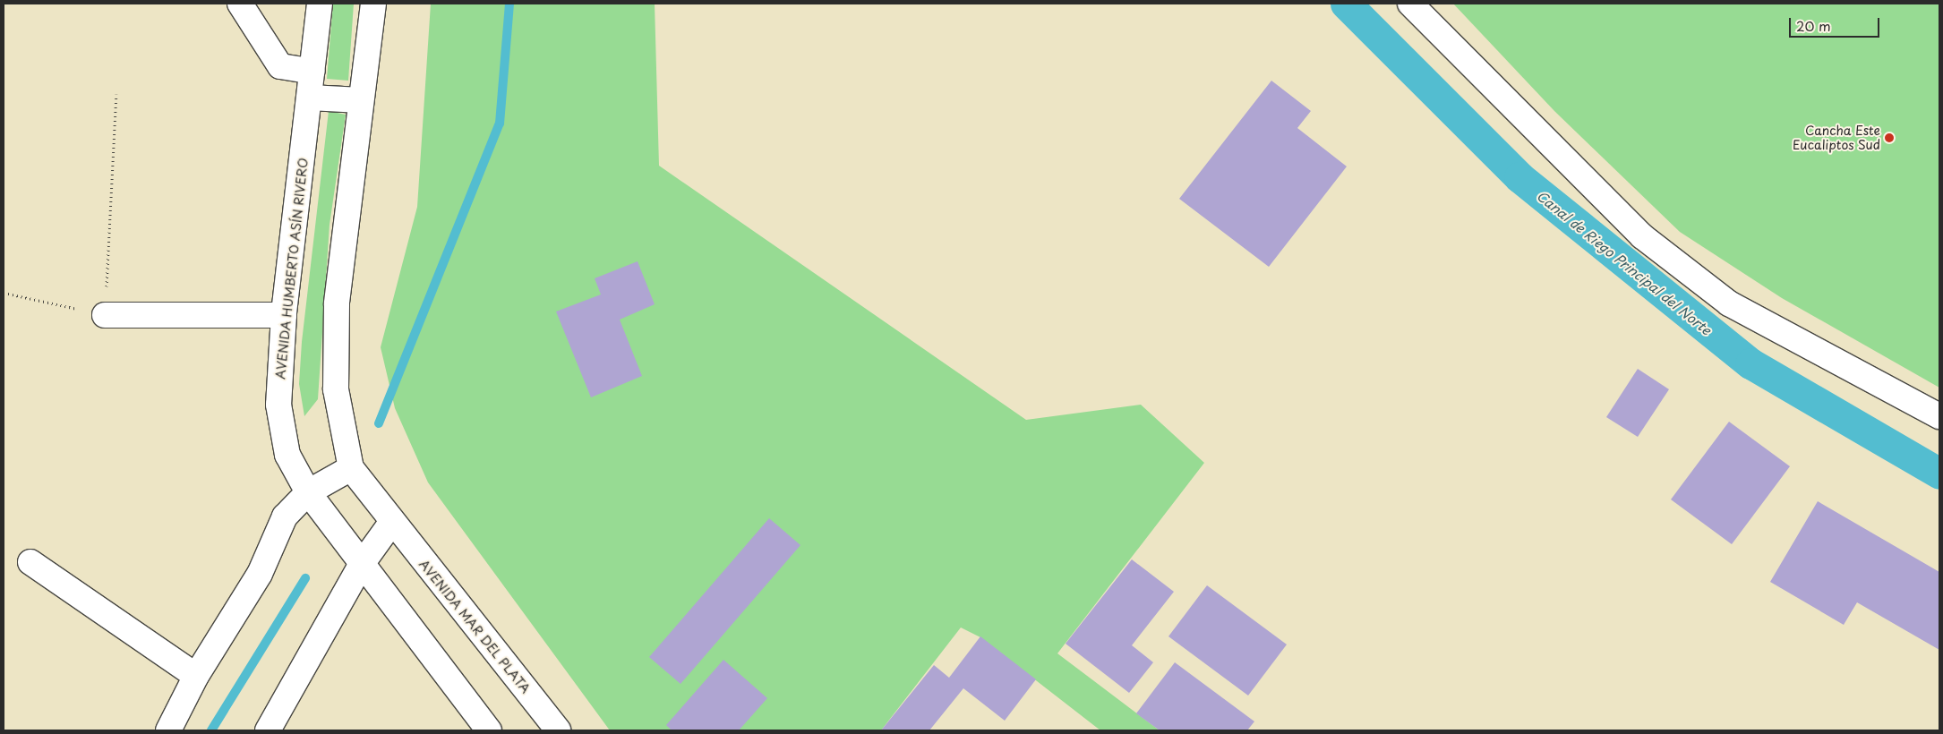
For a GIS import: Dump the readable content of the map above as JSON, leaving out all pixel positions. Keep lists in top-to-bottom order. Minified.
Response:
{"streets":{"street":["AVENIDA HUMBERTO ASÍN RIVERO","AVENIDA MAR DEL PLATA"]},"water":["Canal de Riego Principal del Norte"],"places":["Cancha Este Eucaliptos Sud"],"scale_bar":"20 m"}
